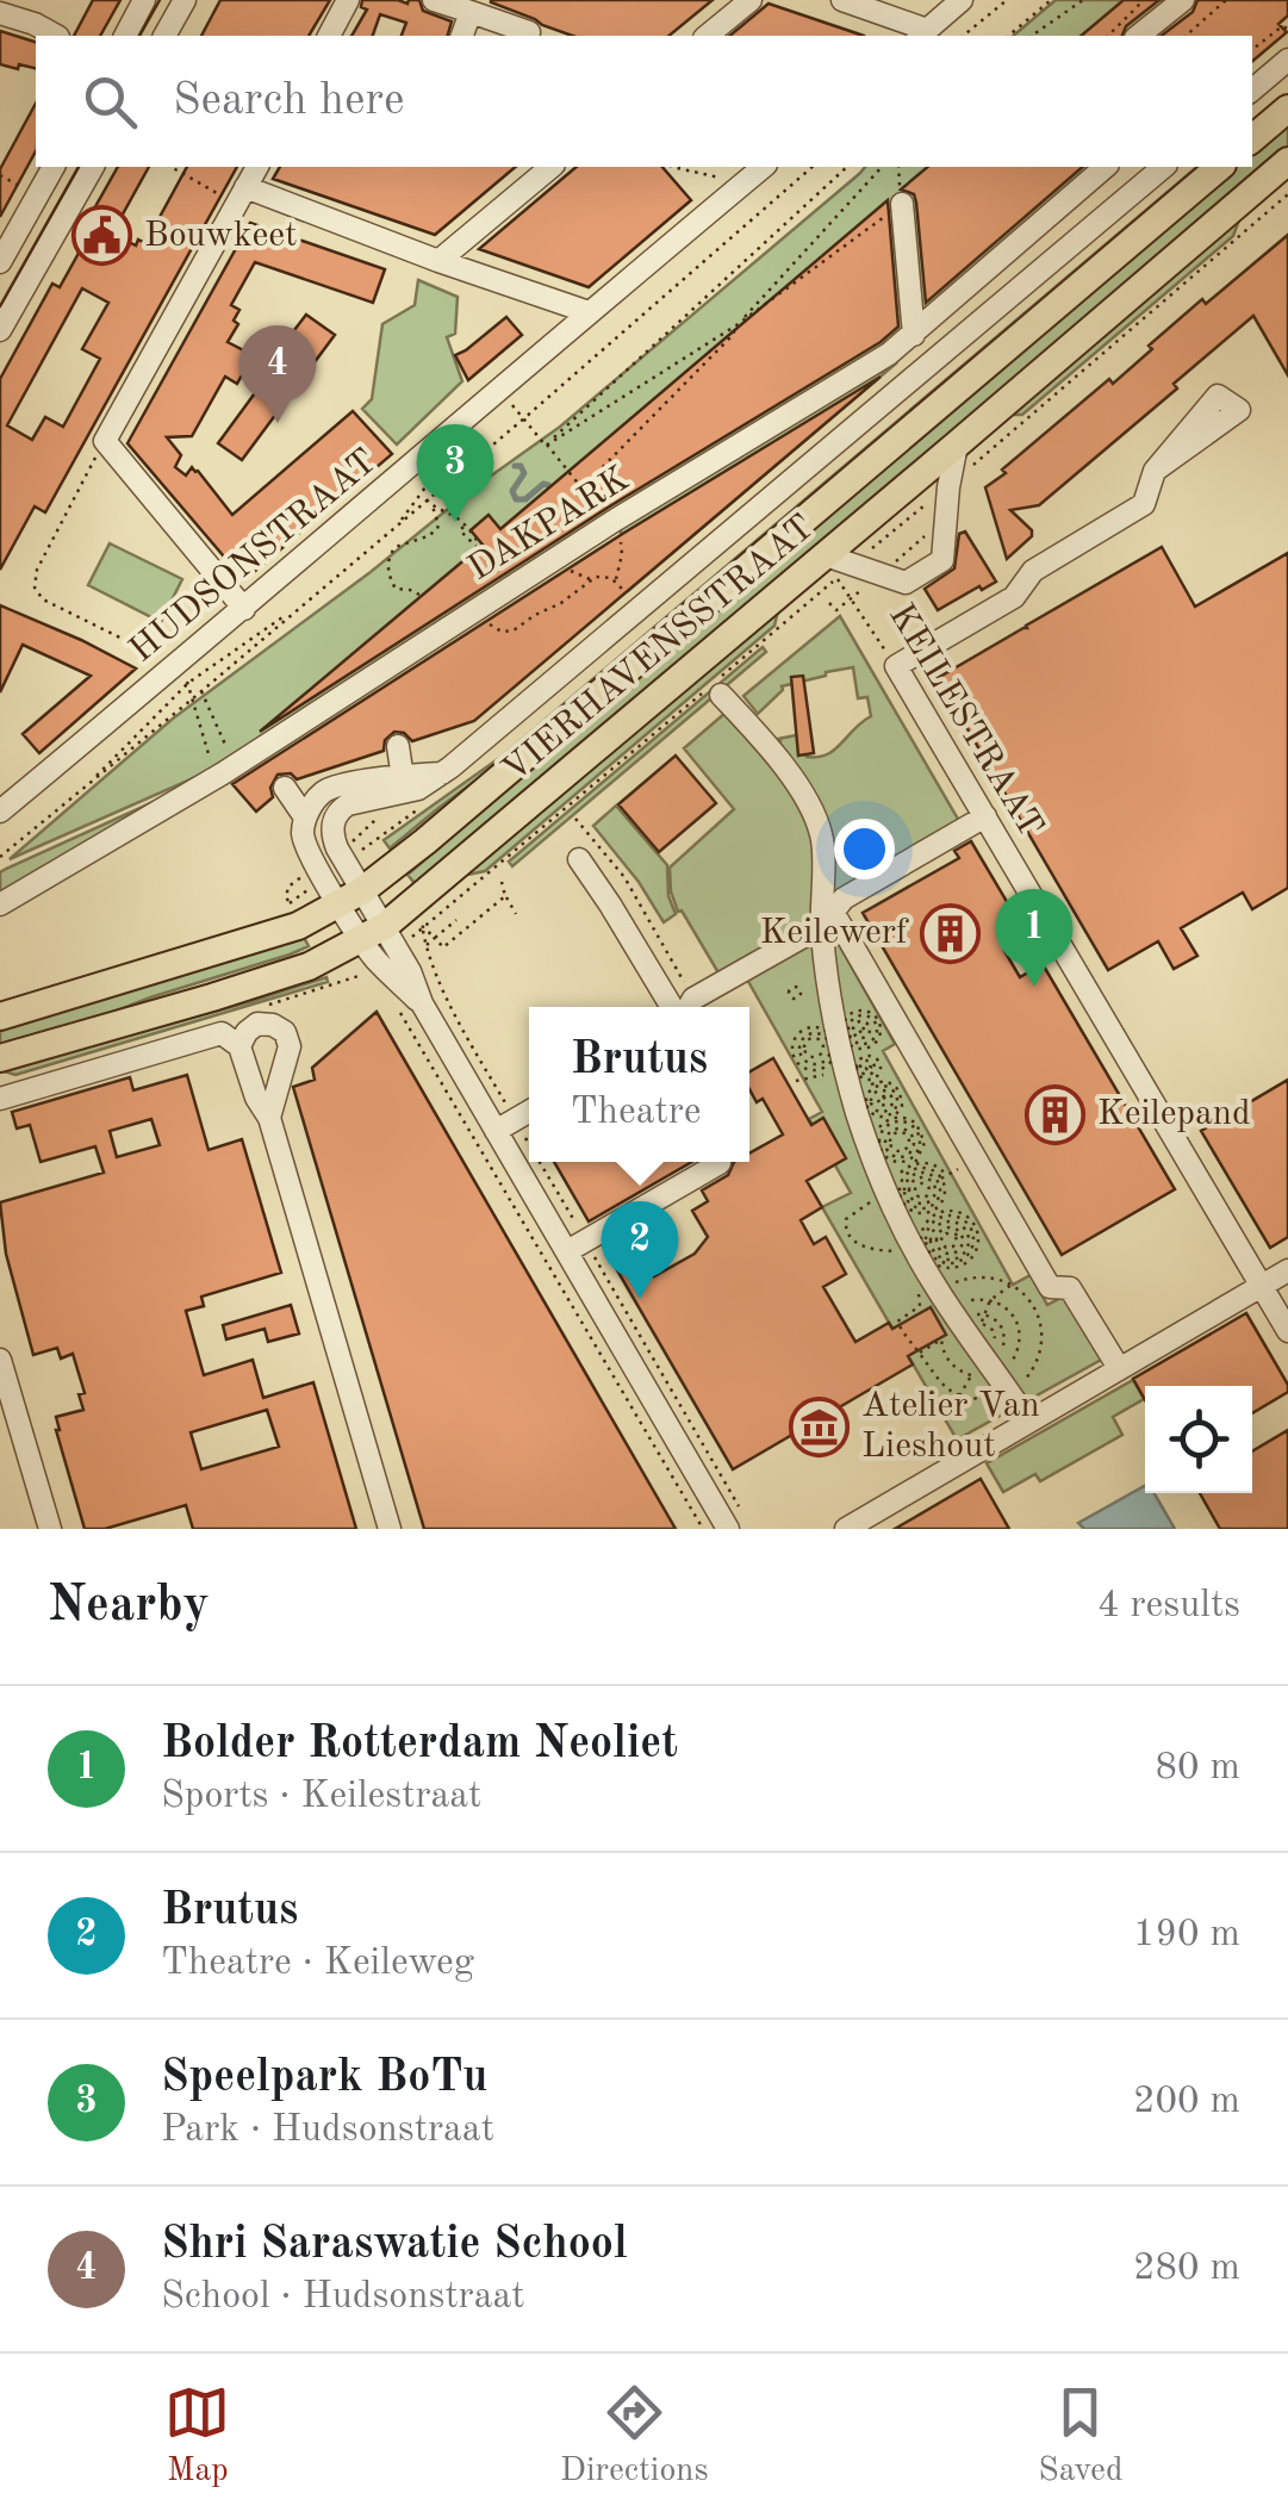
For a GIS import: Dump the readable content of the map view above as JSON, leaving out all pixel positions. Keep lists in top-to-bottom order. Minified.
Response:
{"streets":{"main road":["VIERHAVENSSTRAAT"],"street":["DAKPARK","HUDSONSTRAAT","KEILESTRAAT"]},"crossings":[["VIERHAVENSSTRAAT","KEILESTRAAT"]],"places":{"public building":["Bouwkeet"],"building":["Keilewerf","Keilepand"],"museum":["Atelier Van Lieshout"]},"page":{"search":"Search here","pins":["4","3","1","2"],"popup":["Brutus","Theatre"],"heading":["Nearby","4 results"],"list":[{"mark":"1","name":"Bolder Rotterdam Neoliet","note":"Sports · Keilestraat","value":"80 m"},{"mark":"2","name":"Brutus","note":"Theatre · Keileweg","value":"190 m"},{"mark":"3","name":"Speelpark BoTu","note":"Park · Hudsonstraat","value":"200 m"},{"mark":"4","name":"Shri Saraswatie School","note":"School · Hudsonstraat","value":"280 m"}],"nav":["Map","Directions","Saved"]}}
